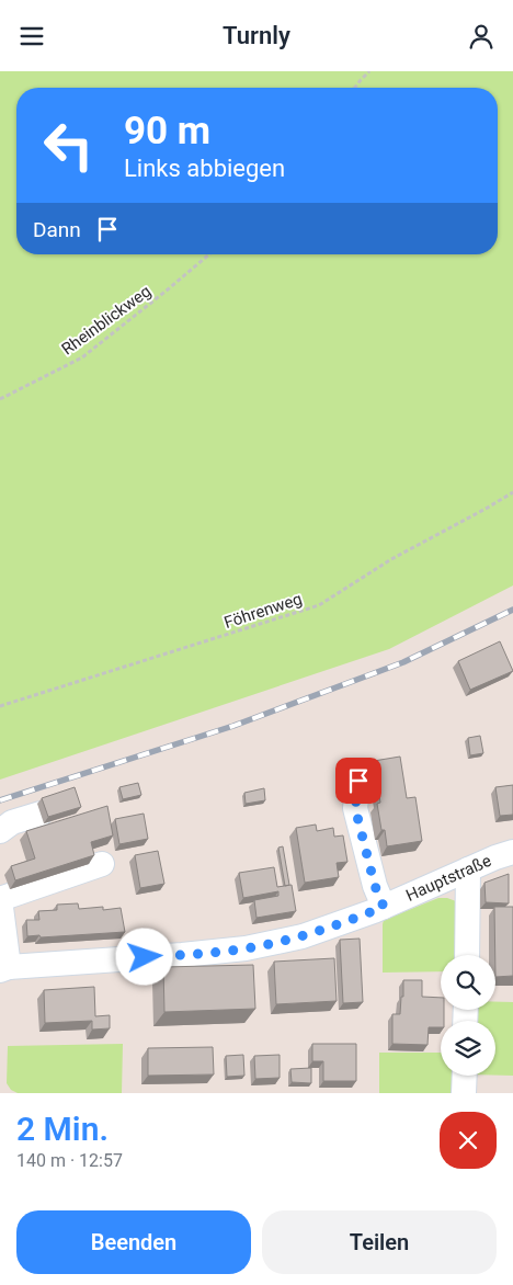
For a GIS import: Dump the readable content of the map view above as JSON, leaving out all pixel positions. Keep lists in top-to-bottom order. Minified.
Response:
{"streets":{"street":["Hauptstraße"],"path":["Rheinblickweg","Föhrenweg"]},"page":{"header":"Turnly","turn":["90 m","Links abbiegen"],"then":"Dann","heading":["2 Min.","140 m · 12:57"],"buttons":["Beenden","Teilen"]}}
